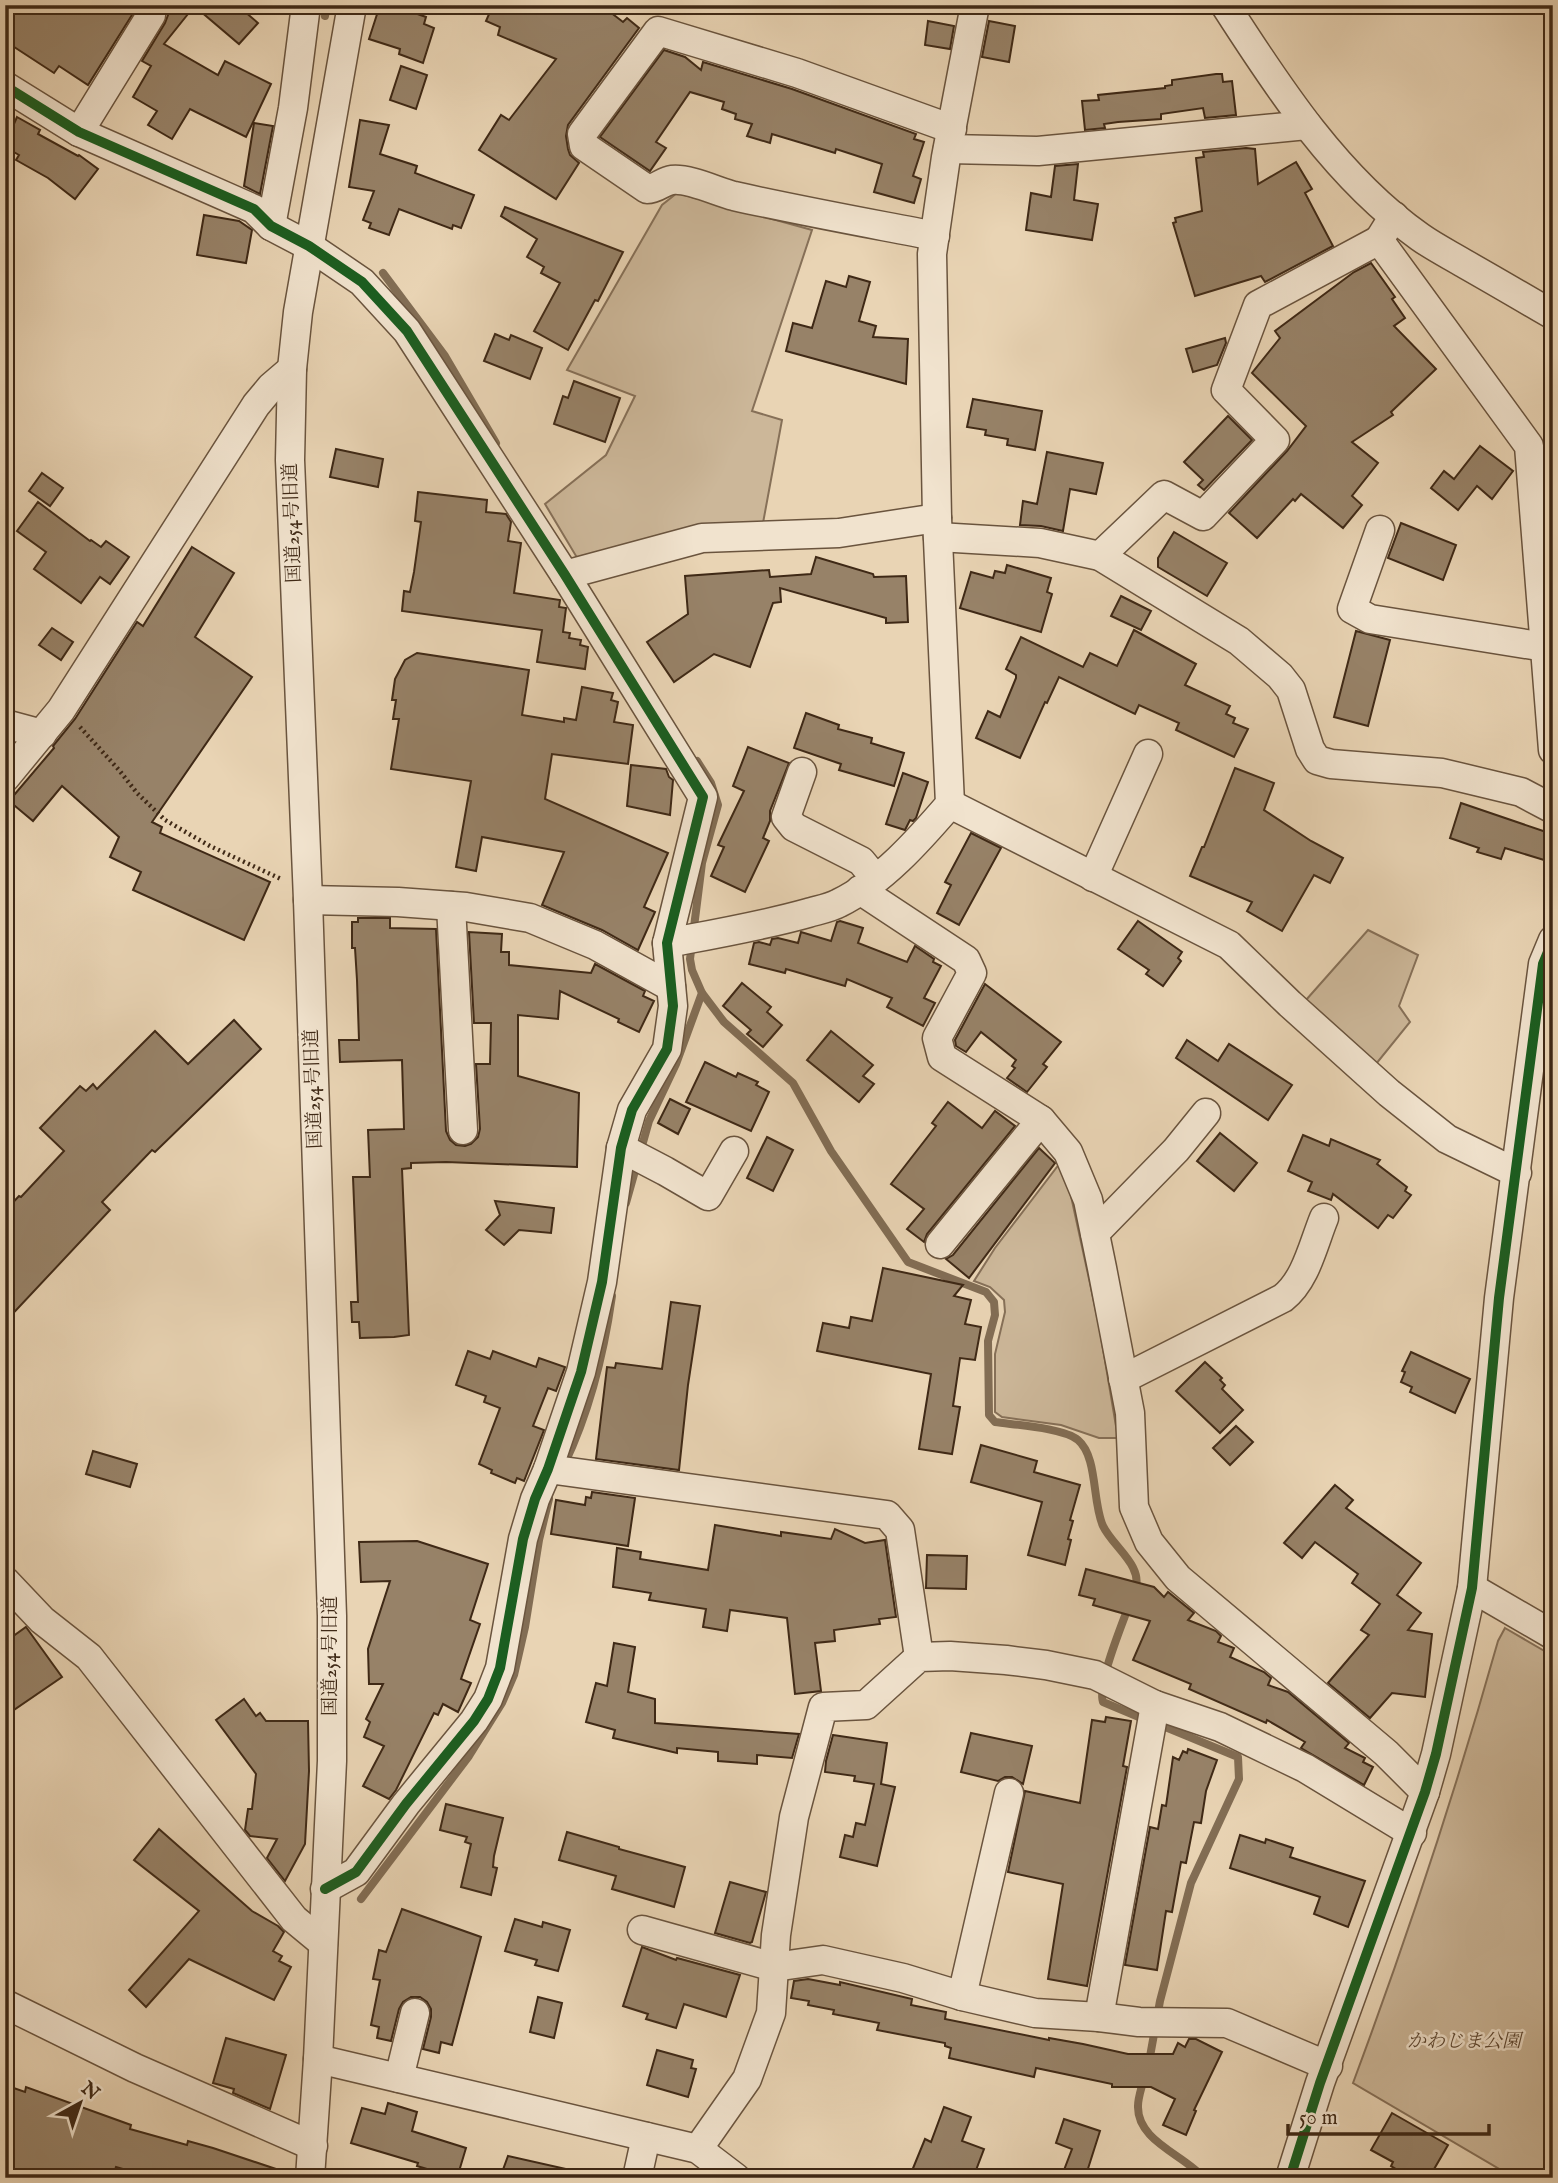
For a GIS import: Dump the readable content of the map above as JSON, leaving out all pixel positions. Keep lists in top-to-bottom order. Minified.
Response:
{"streets":{"street":["国道254号旧道"]},"parks":["かわじま公園"],"scale_bar":"50 m","north":"top right"}
